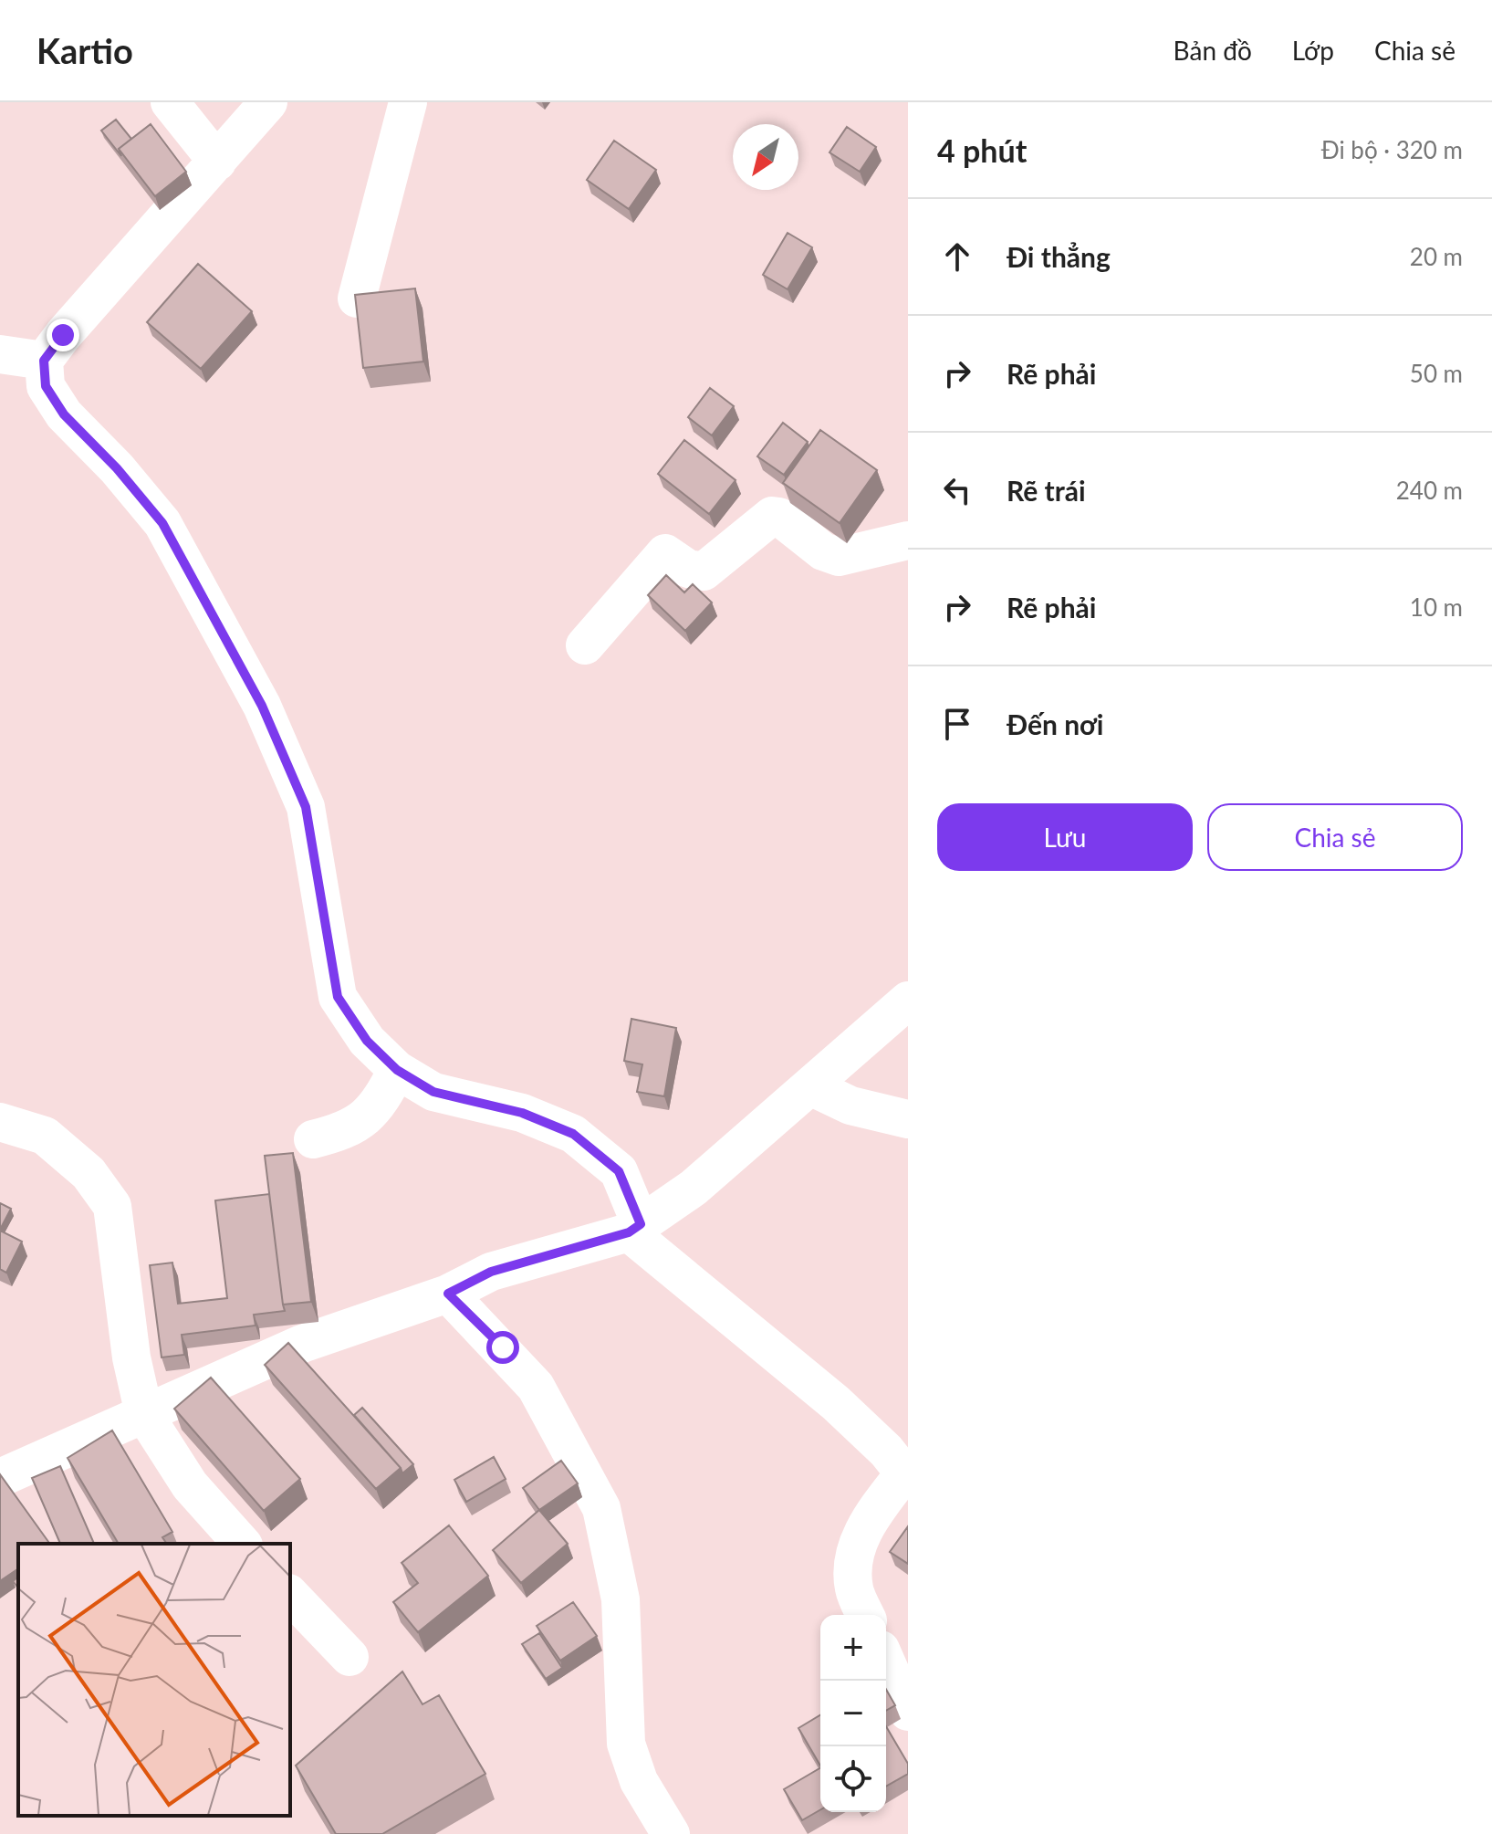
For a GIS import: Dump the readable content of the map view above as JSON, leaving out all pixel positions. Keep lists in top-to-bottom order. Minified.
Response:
{"north":"bottom left","page":{"header":"Kartio","nav":["Bản đồ","Lớp","Chia sẻ"],"heading":["4 phút","Đi bộ · 320 m"],"list":[["Đi thẳng","20 m"],["Rẽ phải","50 m"],["Rẽ trái","240 m"],["Rẽ phải","10 m"],"Đến nơi"],"buttons":["Lưu","Chia sẻ"],"map_buttons":["+","−"]}}
